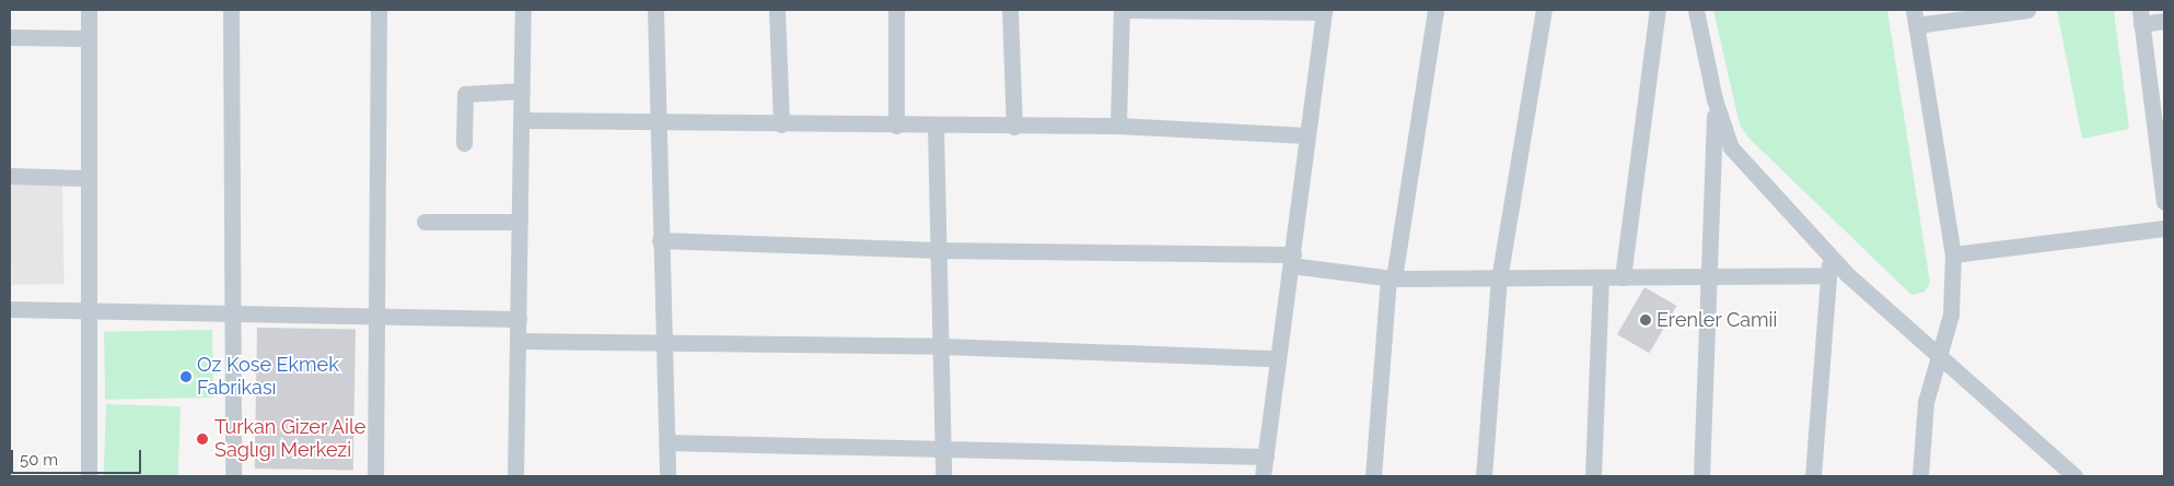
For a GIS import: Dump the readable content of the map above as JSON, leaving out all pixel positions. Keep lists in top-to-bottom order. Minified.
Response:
{"places":["Erenler Camii","Oz Kose Ekmek Fabrikası","Turkan Gizer Aile Saglıgı Merkezi"],"scale_bar":"50 m"}
